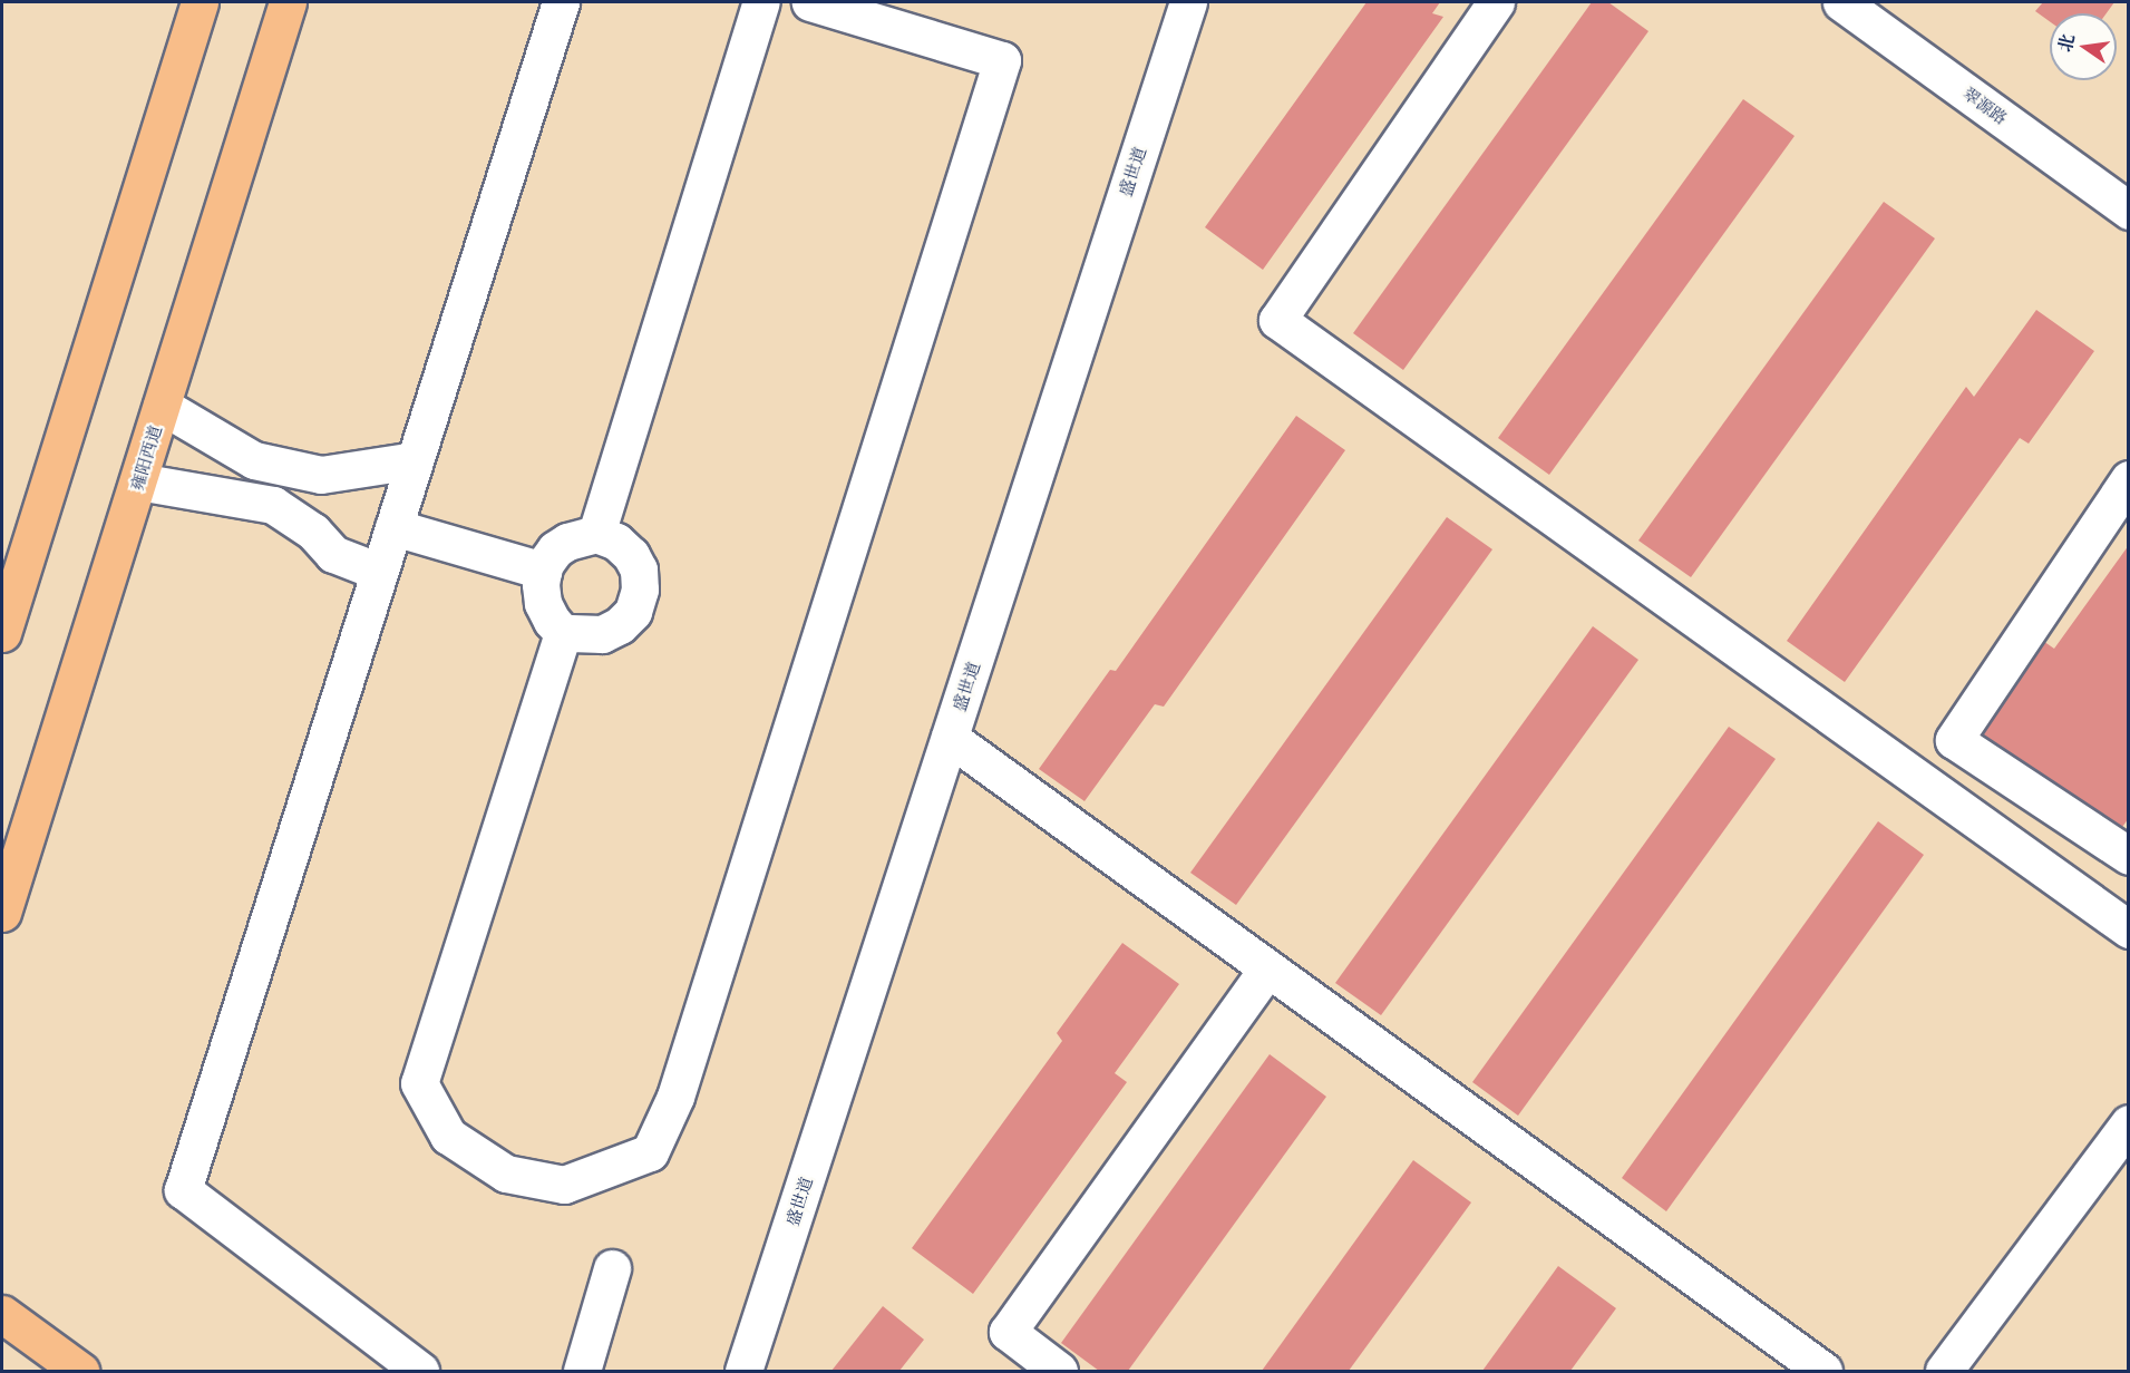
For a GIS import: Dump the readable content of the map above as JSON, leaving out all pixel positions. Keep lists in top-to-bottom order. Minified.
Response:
{"streets":{"main road":["雍阳西道"],"street":["翠源路","盛世道"]},"north":"left"}
